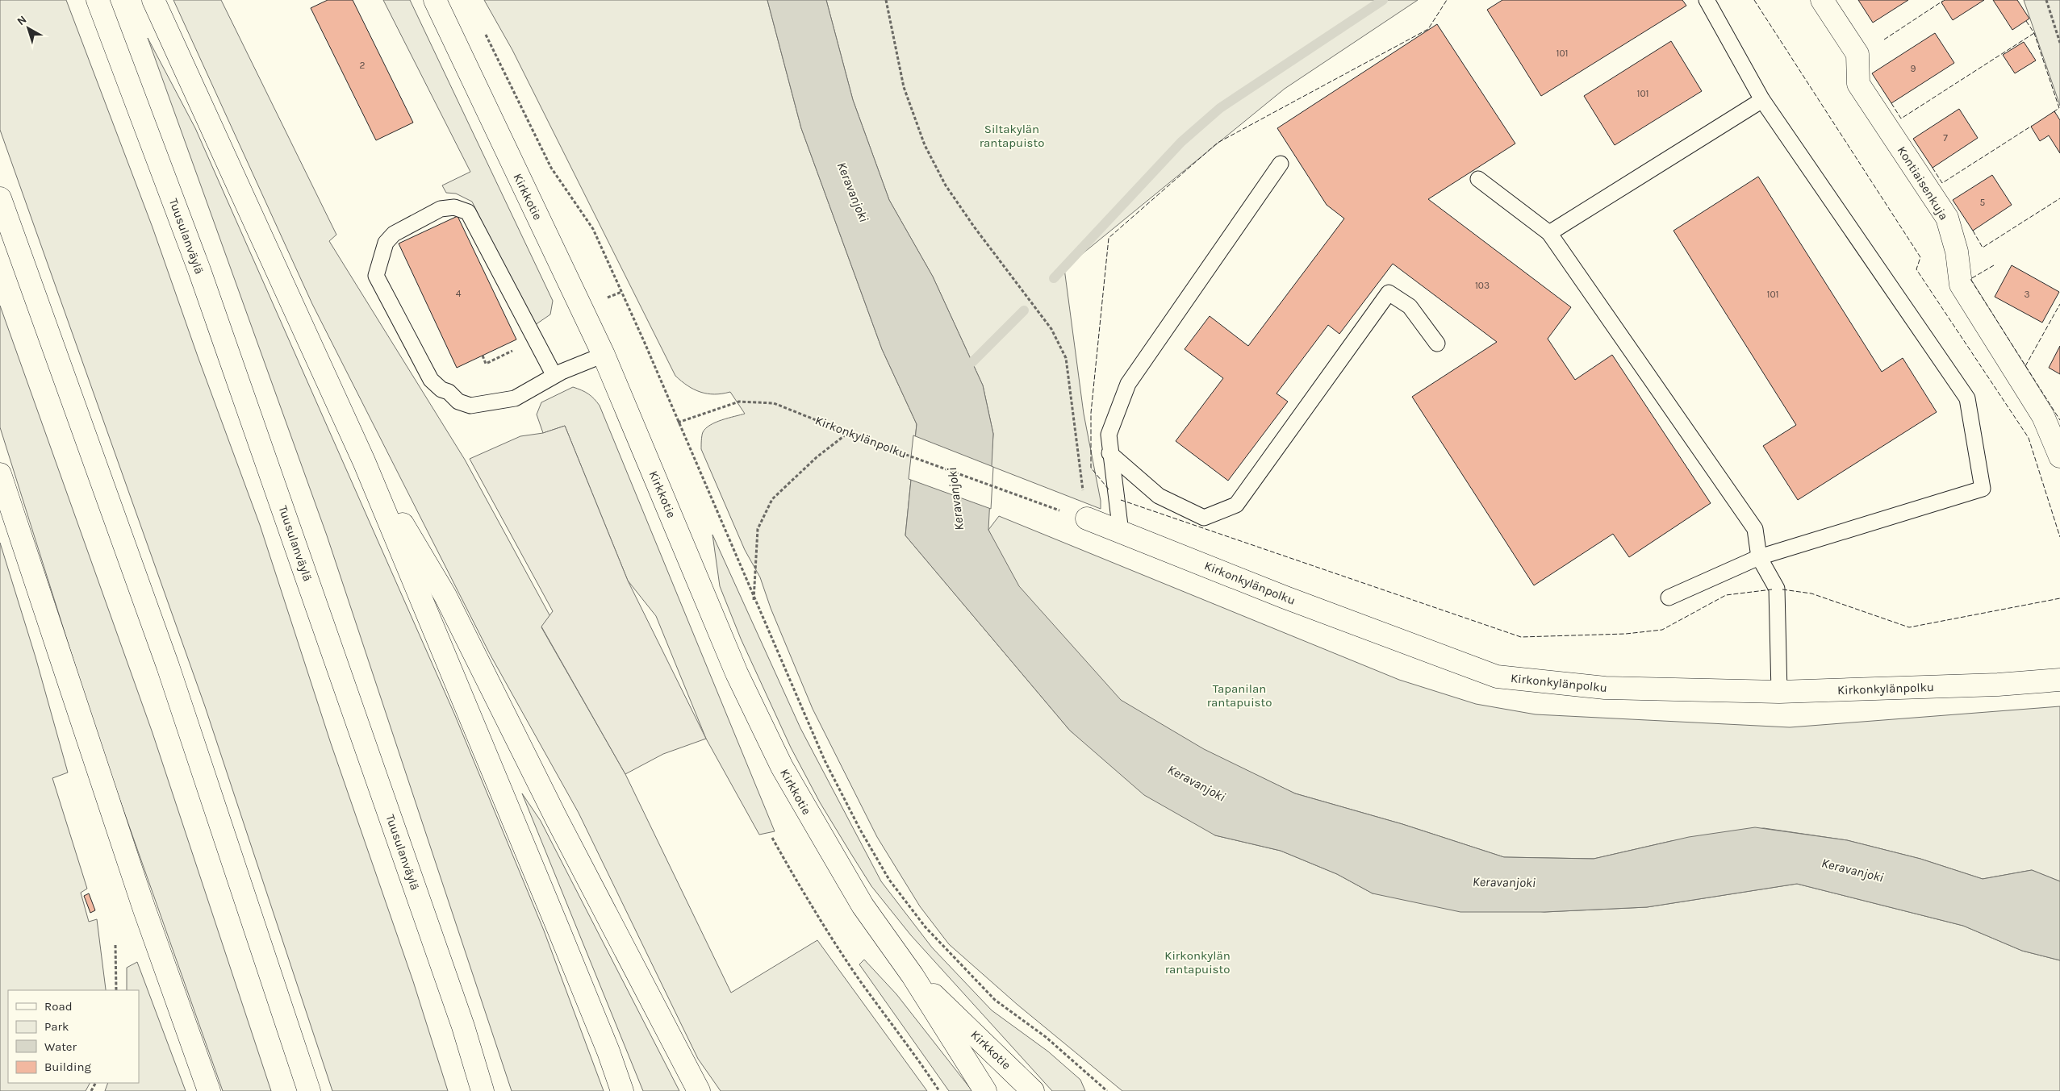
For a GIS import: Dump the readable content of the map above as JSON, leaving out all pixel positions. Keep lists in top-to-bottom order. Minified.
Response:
{"streets":{"main road":["Kontiaisenkuja","Kirkkotie","Tuusulanväylä","Kirkonkylänpolku"]},"water":["Keravanjoki"],"parks":["Siltakylän rantapuisto","Tapanilan rantapuisto","Kirkonkylän rantapuisto"],"house_numbers":["101","2","9","101","7","5","103","4","101","3"],"legend":["Road","Park","Water","Building"],"north":"top left"}
